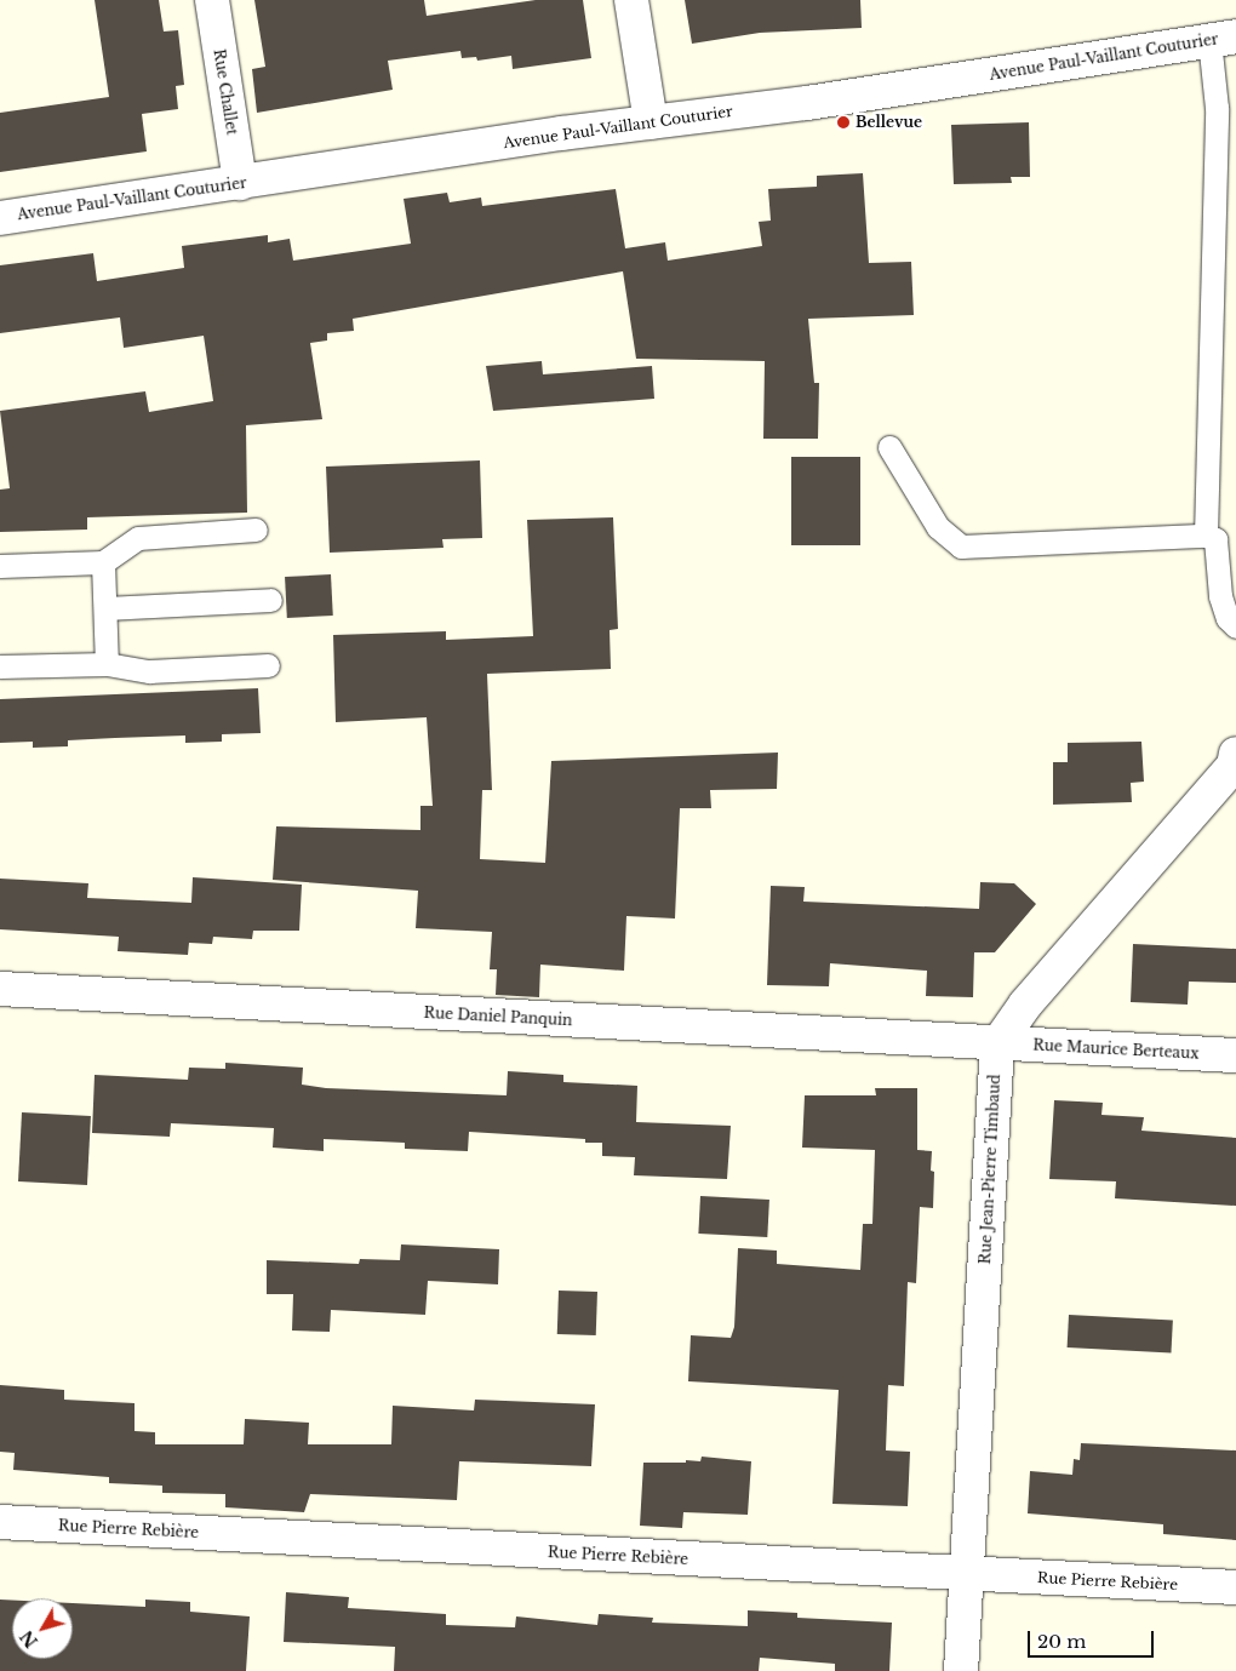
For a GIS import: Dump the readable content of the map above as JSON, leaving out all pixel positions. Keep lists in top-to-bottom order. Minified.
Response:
{"streets":{"street":["Avenue Paul-Vaillant Couturier","Rue Challet","Rue Daniel Panquin","Rue Maurice Berteaux","Rue Jean-Pierre Timbaud","Rue Pierre Rebière"]},"crossings":[["Avenue Paul-Vaillant Couturier","Rue Challet"],["Rue Daniel Panquin","Rue Maurice Berteaux"],["Rue Daniel Panquin","Rue Jean-Pierre Timbaud"],["Rue Maurice Berteaux","Rue Jean-Pierre Timbaud"],["Rue Jean-Pierre Timbaud","Rue Pierre Rebière"]],"places":["Bellevue"],"scale_bar":"20 m","north":"bottom left"}
